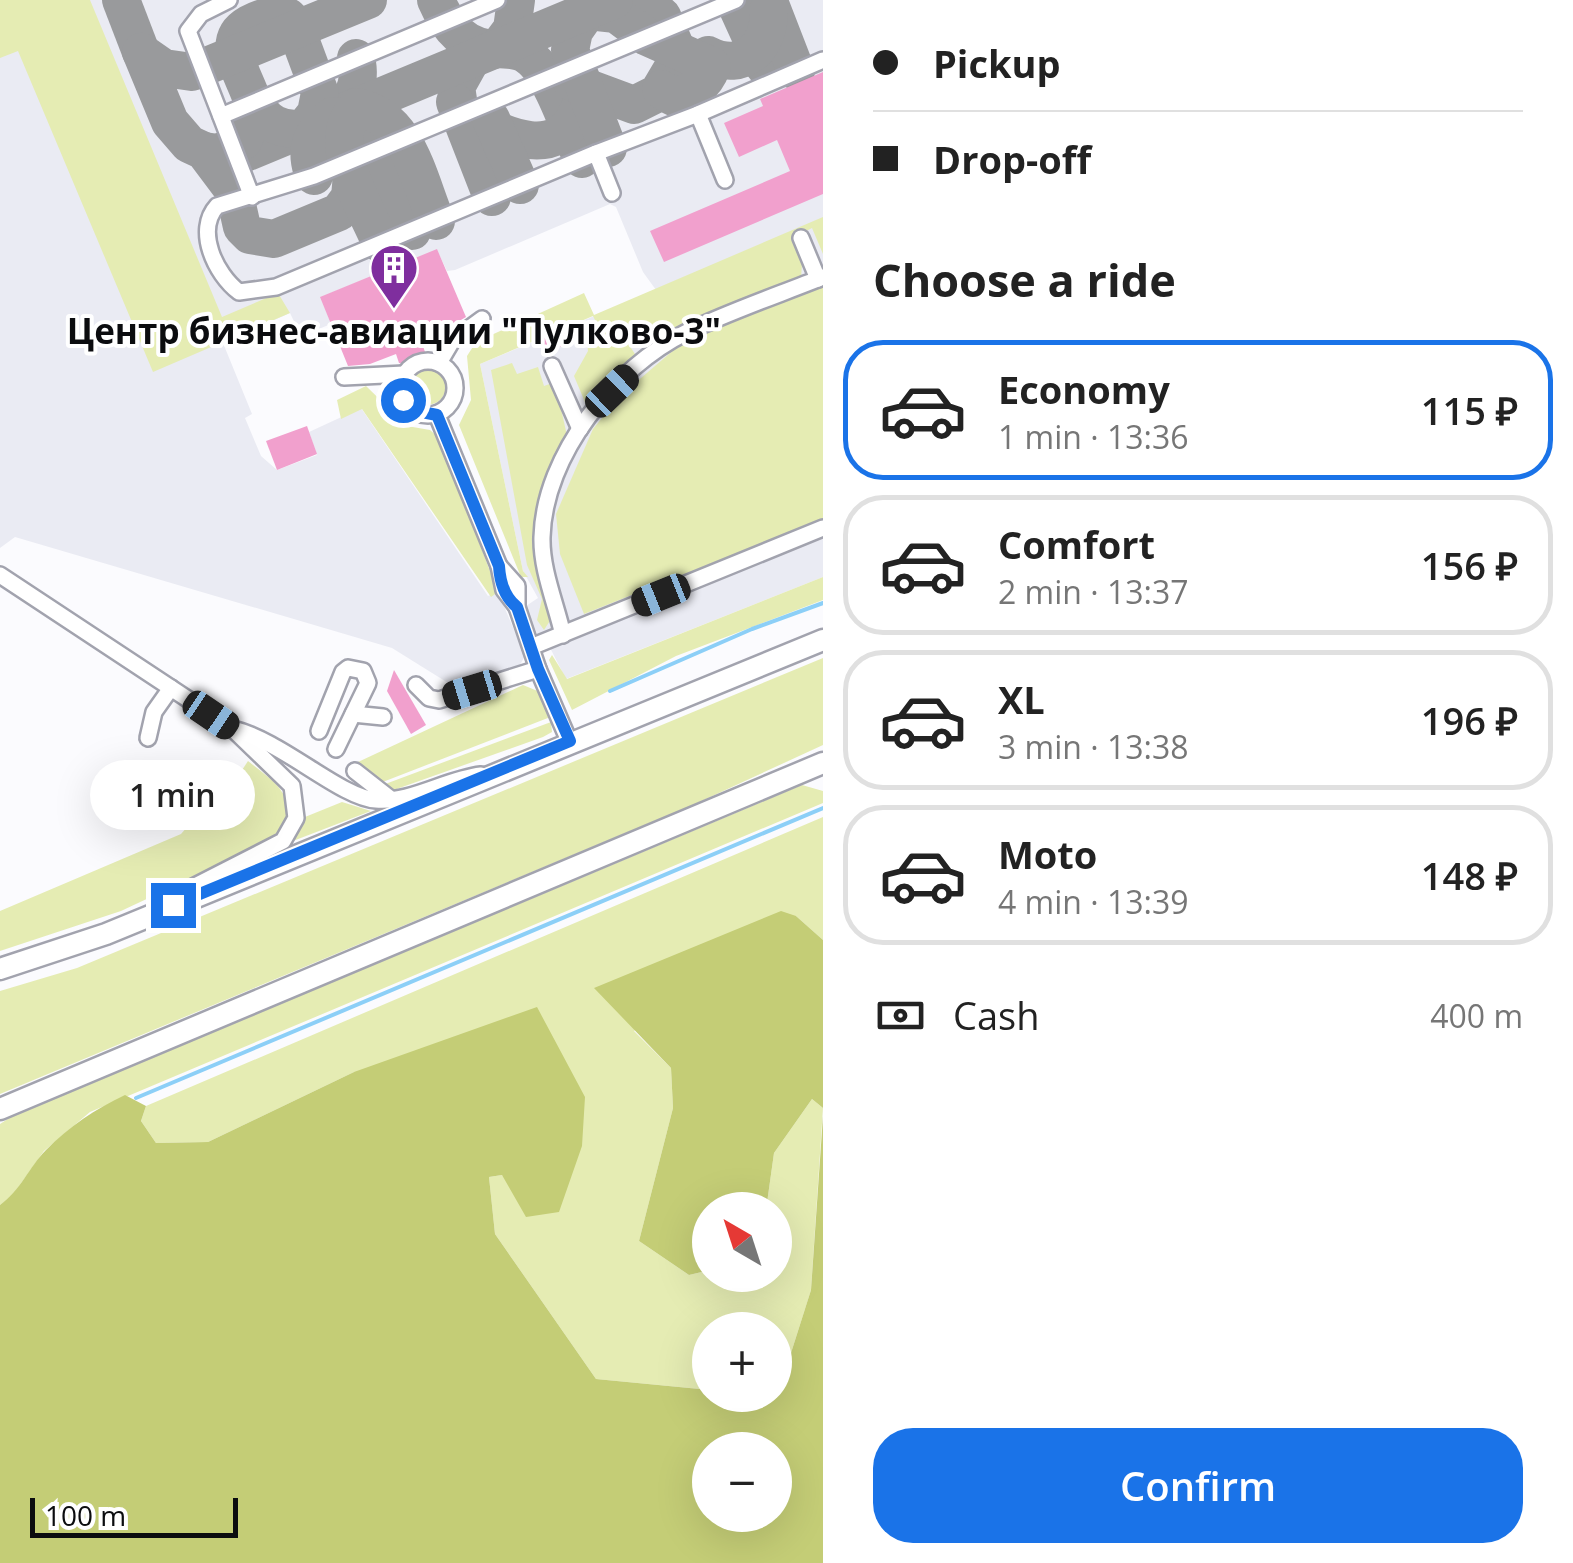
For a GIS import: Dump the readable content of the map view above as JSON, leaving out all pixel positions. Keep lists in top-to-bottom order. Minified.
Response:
{"places":{"building":["Центр бизнес-авиации \"Пулково-3\""]},"scale_bar":"100 m","north":"top left","page":{"banner":["Pickup","Drop-off"],"heading":"Choose a ride","list":[{"name":"Economy","note":"1 min · 13:36","value":"115 ₽"},{"name":"Comfort","note":"2 min · 13:37","value":"156 ₽"},{"name":"XL","note":"3 min · 13:38","value":"196 ₽"},{"name":"Moto","note":"4 min · 13:39","value":"148 ₽"}],"bubble":"1 min","pay":["Cash","400 m"],"map_buttons":["+","−"],"buttons":"Confirm","scale":"100 m"}}
